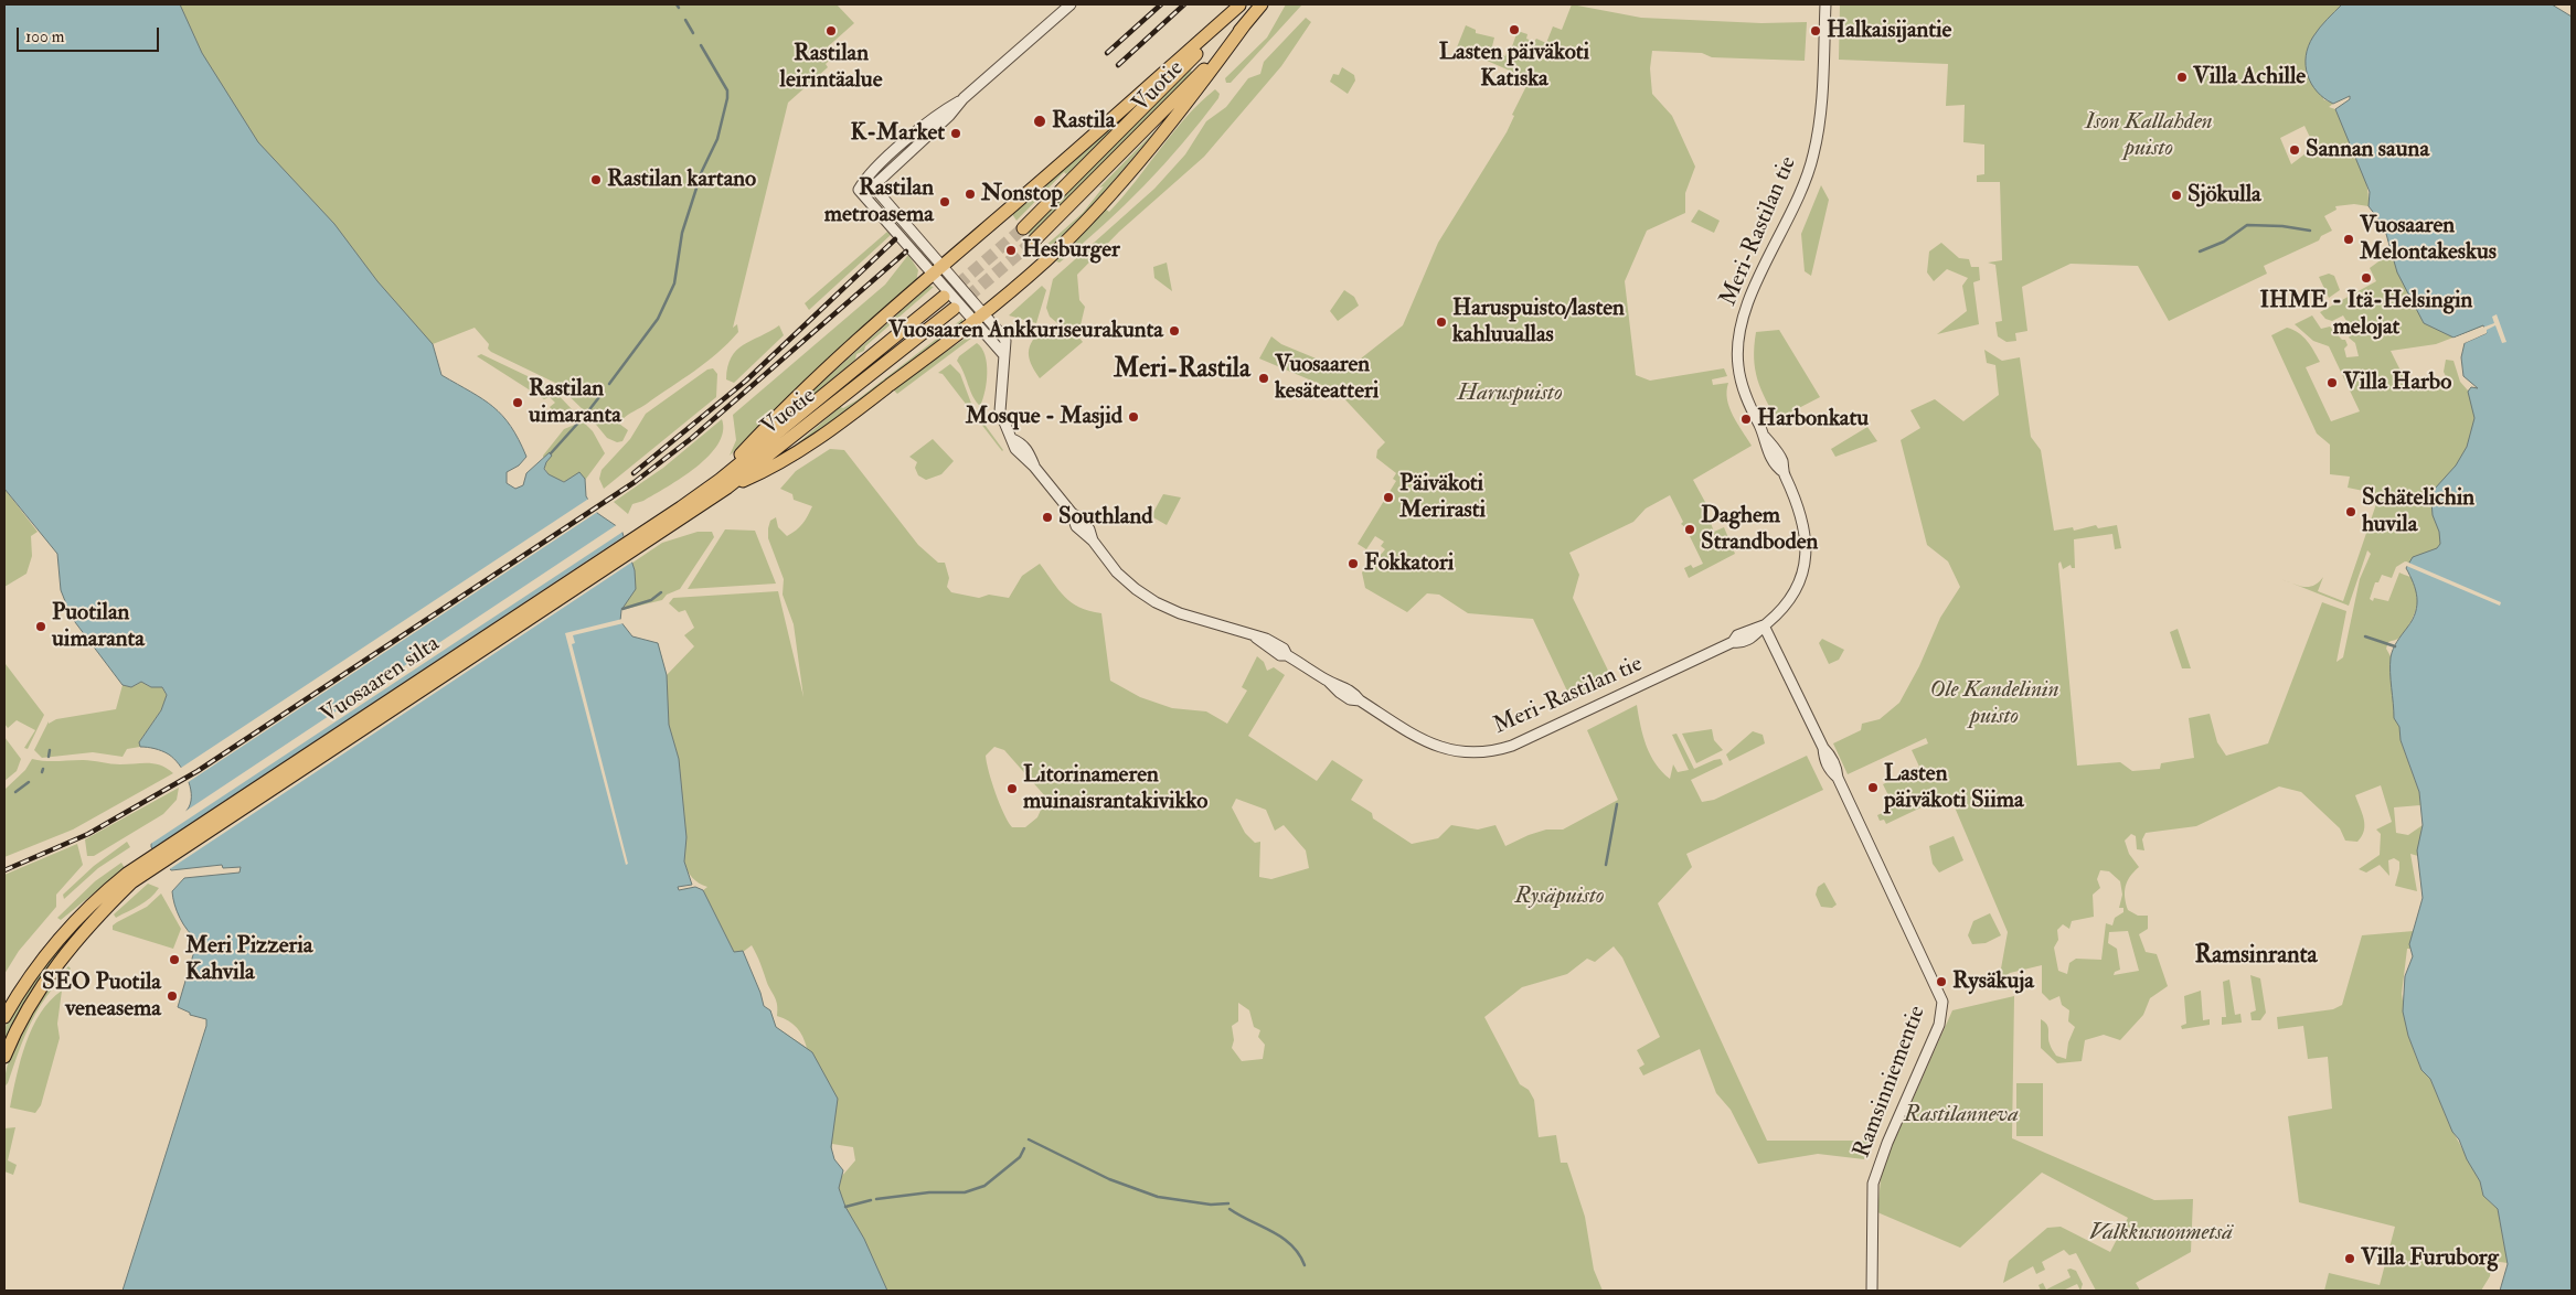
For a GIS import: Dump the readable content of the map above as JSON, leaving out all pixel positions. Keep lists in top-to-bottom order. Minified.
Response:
{"streets":{"main road":["Vuotie","Vuosaaren silta"],"street":["Meri-Rastilan tie","Ramsinniementie"]},"crossings":[["Vuotie","Vuosaaren silta"],["Meri-Rastilan tie","Ramsinniementie"]],"districts":["Meri-Rastila","Ramsinranta"],"parks":["Ison Kallahden puisto","Haruspuisto","Ole Kandelinin puisto","Rysäpuisto","Rastilanneva","Valkkusuonmetsä"],"places":["Lasten päiväkoti Katiska","Rastilan leirintäalue","Halkaisijantie","Villa Achille","Rastila","K-Market","Sannan sauna","Rastilan kartano","Nonstop","Sjökulla","Rastilan metroasema","Vuosaaren Melontakeskus","Hesburger","IHME - Itä-Helsingin melojat","Haruspuisto/lasten kahluuallas","Vuosaaren Ankkuriseurakunta","Vuosaaren kesäteatteri","Villa Harbo","Rastilan uimaranta","Mosque - Masjid","Harbonkatu","Päiväkoti Merirasti","Schätelichin huvila","Southland","Daghem Strandboden","Fokkatori","Puotilan uimaranta","Lasten päiväkoti Siima","Litorinameren muinaisrantakivikko","Meri Pizzeria Kahvila","Rysäkuja","SEO Puotila veneasema","Villa Furuborg"],"scale_bar":"100 m"}
